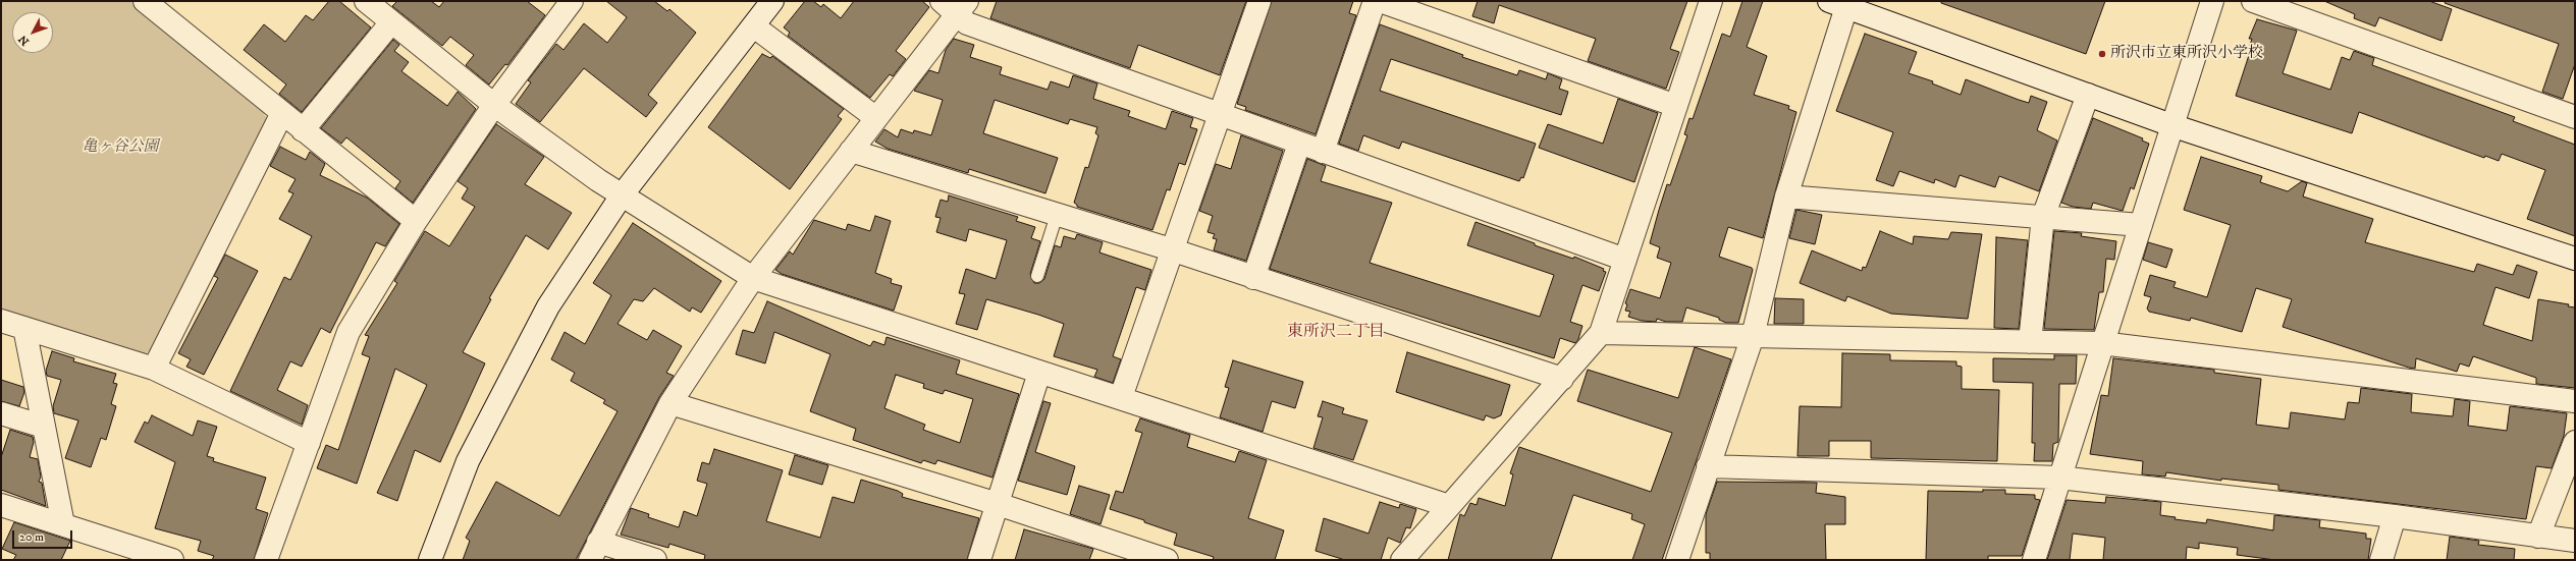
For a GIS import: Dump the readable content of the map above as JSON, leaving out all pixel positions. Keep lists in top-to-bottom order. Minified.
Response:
{"districts":["東所沢二丁目"],"parks":["亀ヶ谷公園"],"places":["所沢市立東所沢小学校"],"scale_bar":"20 m","north":"bottom left"}
